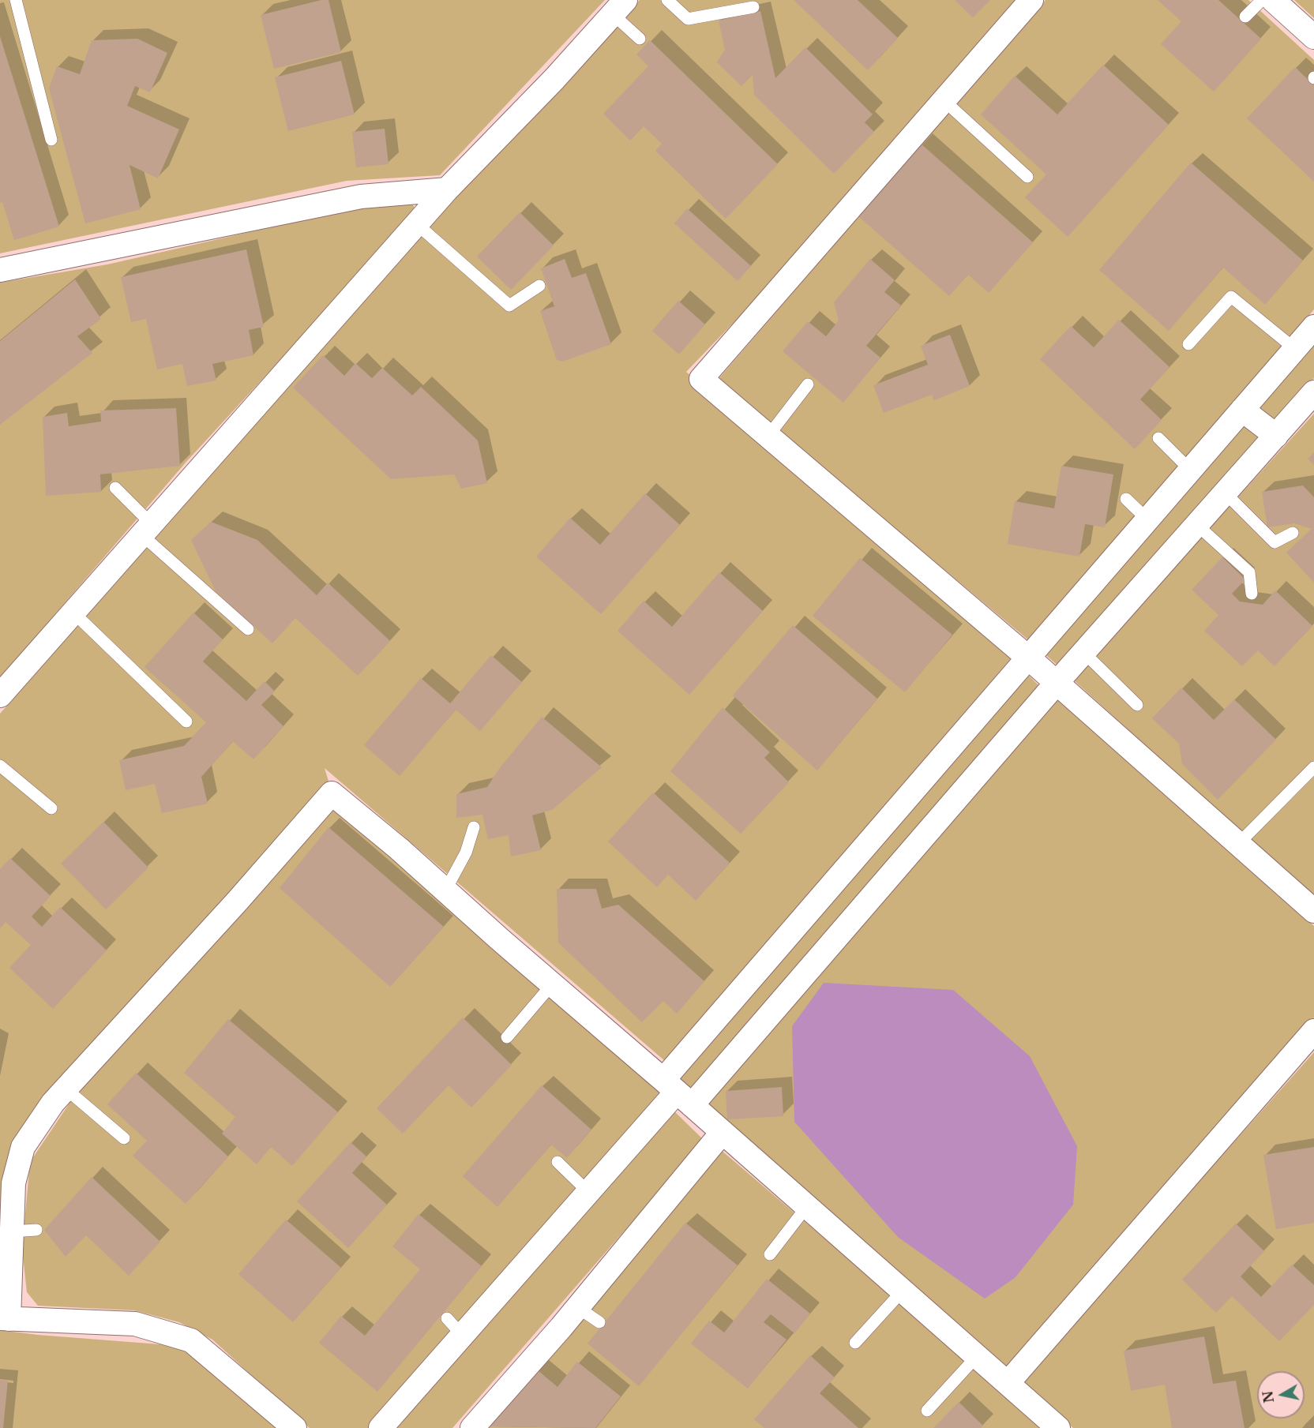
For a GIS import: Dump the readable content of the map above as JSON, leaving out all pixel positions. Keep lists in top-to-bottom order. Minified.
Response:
{"north":"left"}
